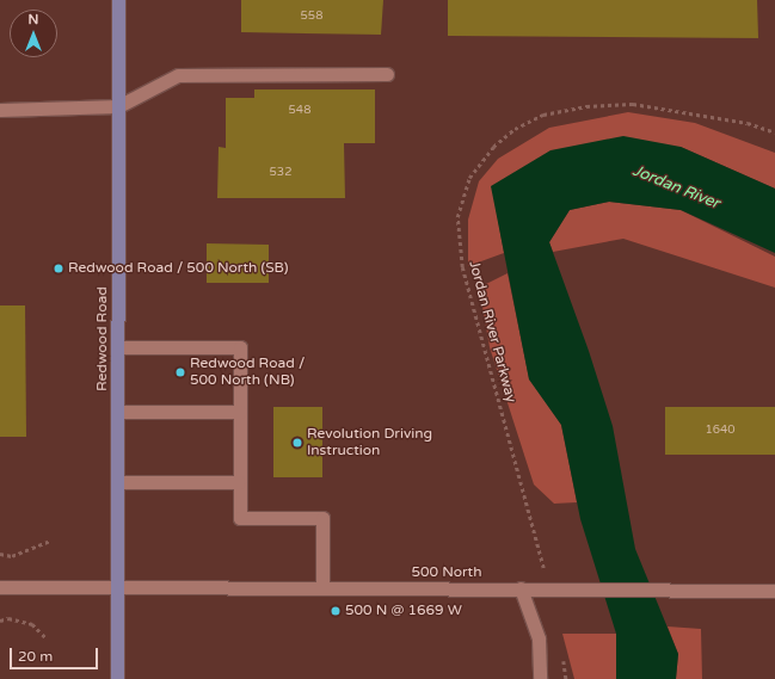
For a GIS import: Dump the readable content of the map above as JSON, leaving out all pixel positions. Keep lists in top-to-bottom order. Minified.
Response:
{"streets":{"main road":["Redwood Road"],"street":["500 North"],"path":["Jordan River Parkway"]},"crossings":[["Redwood Road","500 North"]],"water":["Jordan River"],"places":["Redwood Road / 500 North (SB)","Redwood Road / 500 North (NB)","Revolution Driving Instruction","500 N @ 1669 W"],"house_numbers":["558","548","532","1640"],"scale_bar":"20 m","north":"top"}
